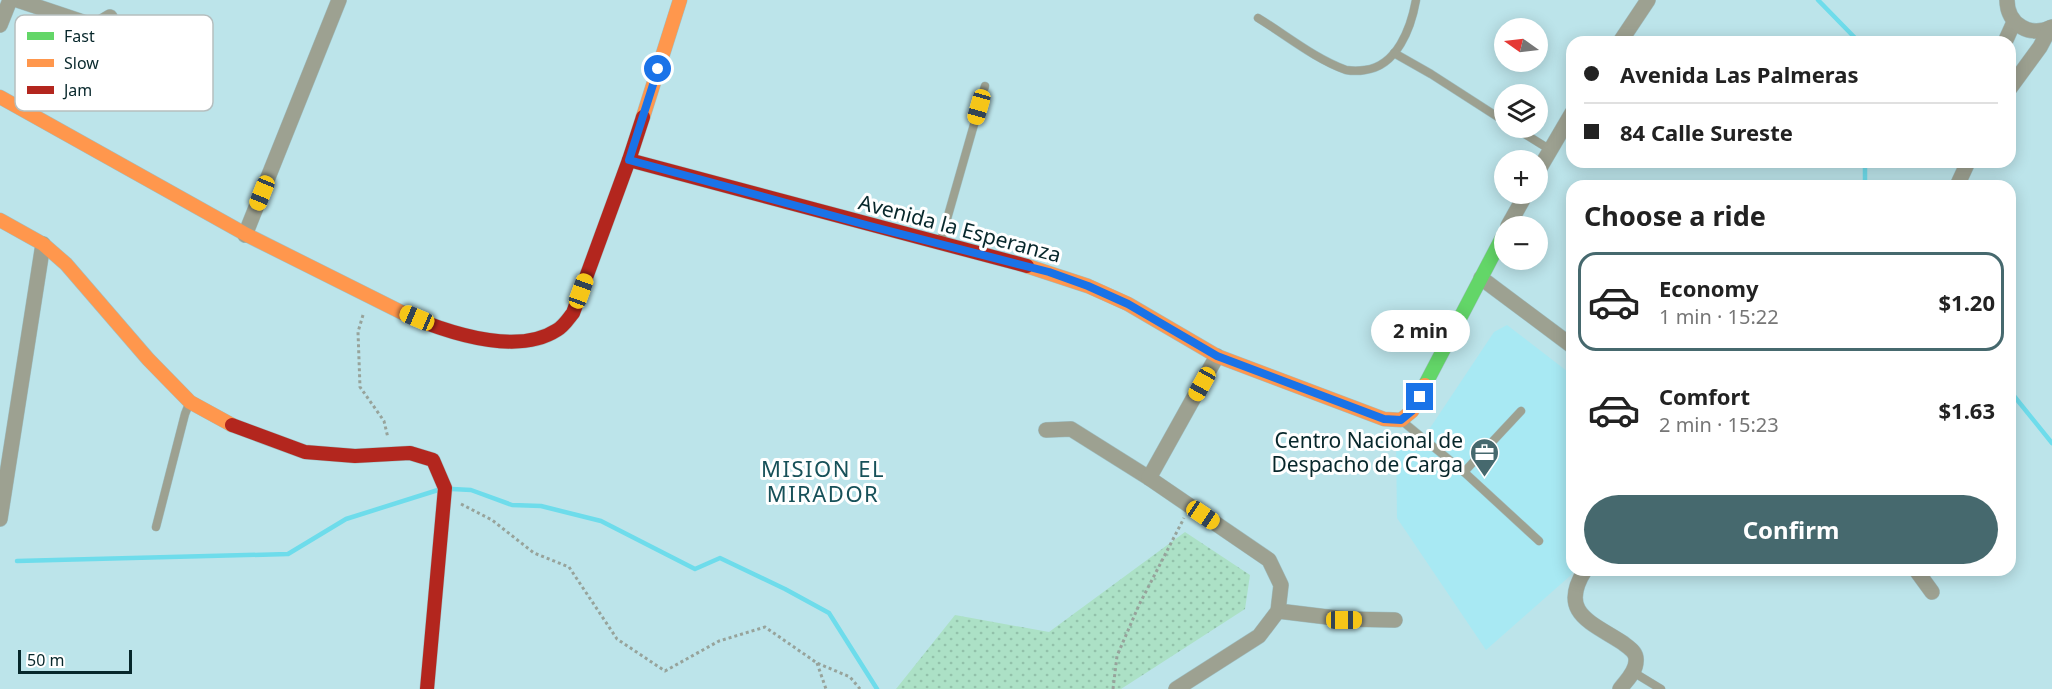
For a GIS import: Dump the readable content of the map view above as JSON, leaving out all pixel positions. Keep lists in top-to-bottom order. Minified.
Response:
{"streets":{"street":["Avenida la Esperanza"]},"districts":["MISION EL MIRADOR"],"places":{"office":["Centro Nacional de Despacho de Carga"]},"legend":["Fast","Slow","Jam"],"scale_bar":"50 m","north":"left","page":{"map_buttons":["+","−"],"banner":["Avenida Las Palmeras","84 Calle Sureste"],"heading":"Choose a ride","list":[{"name":"Economy","note":"1 min · 15:22","value":"$1.20"},{"name":"Comfort","note":"2 min · 15:23","value":"$1.63"}],"bubble":"2 min","buttons":"Confirm","scale":"50 m"}}
